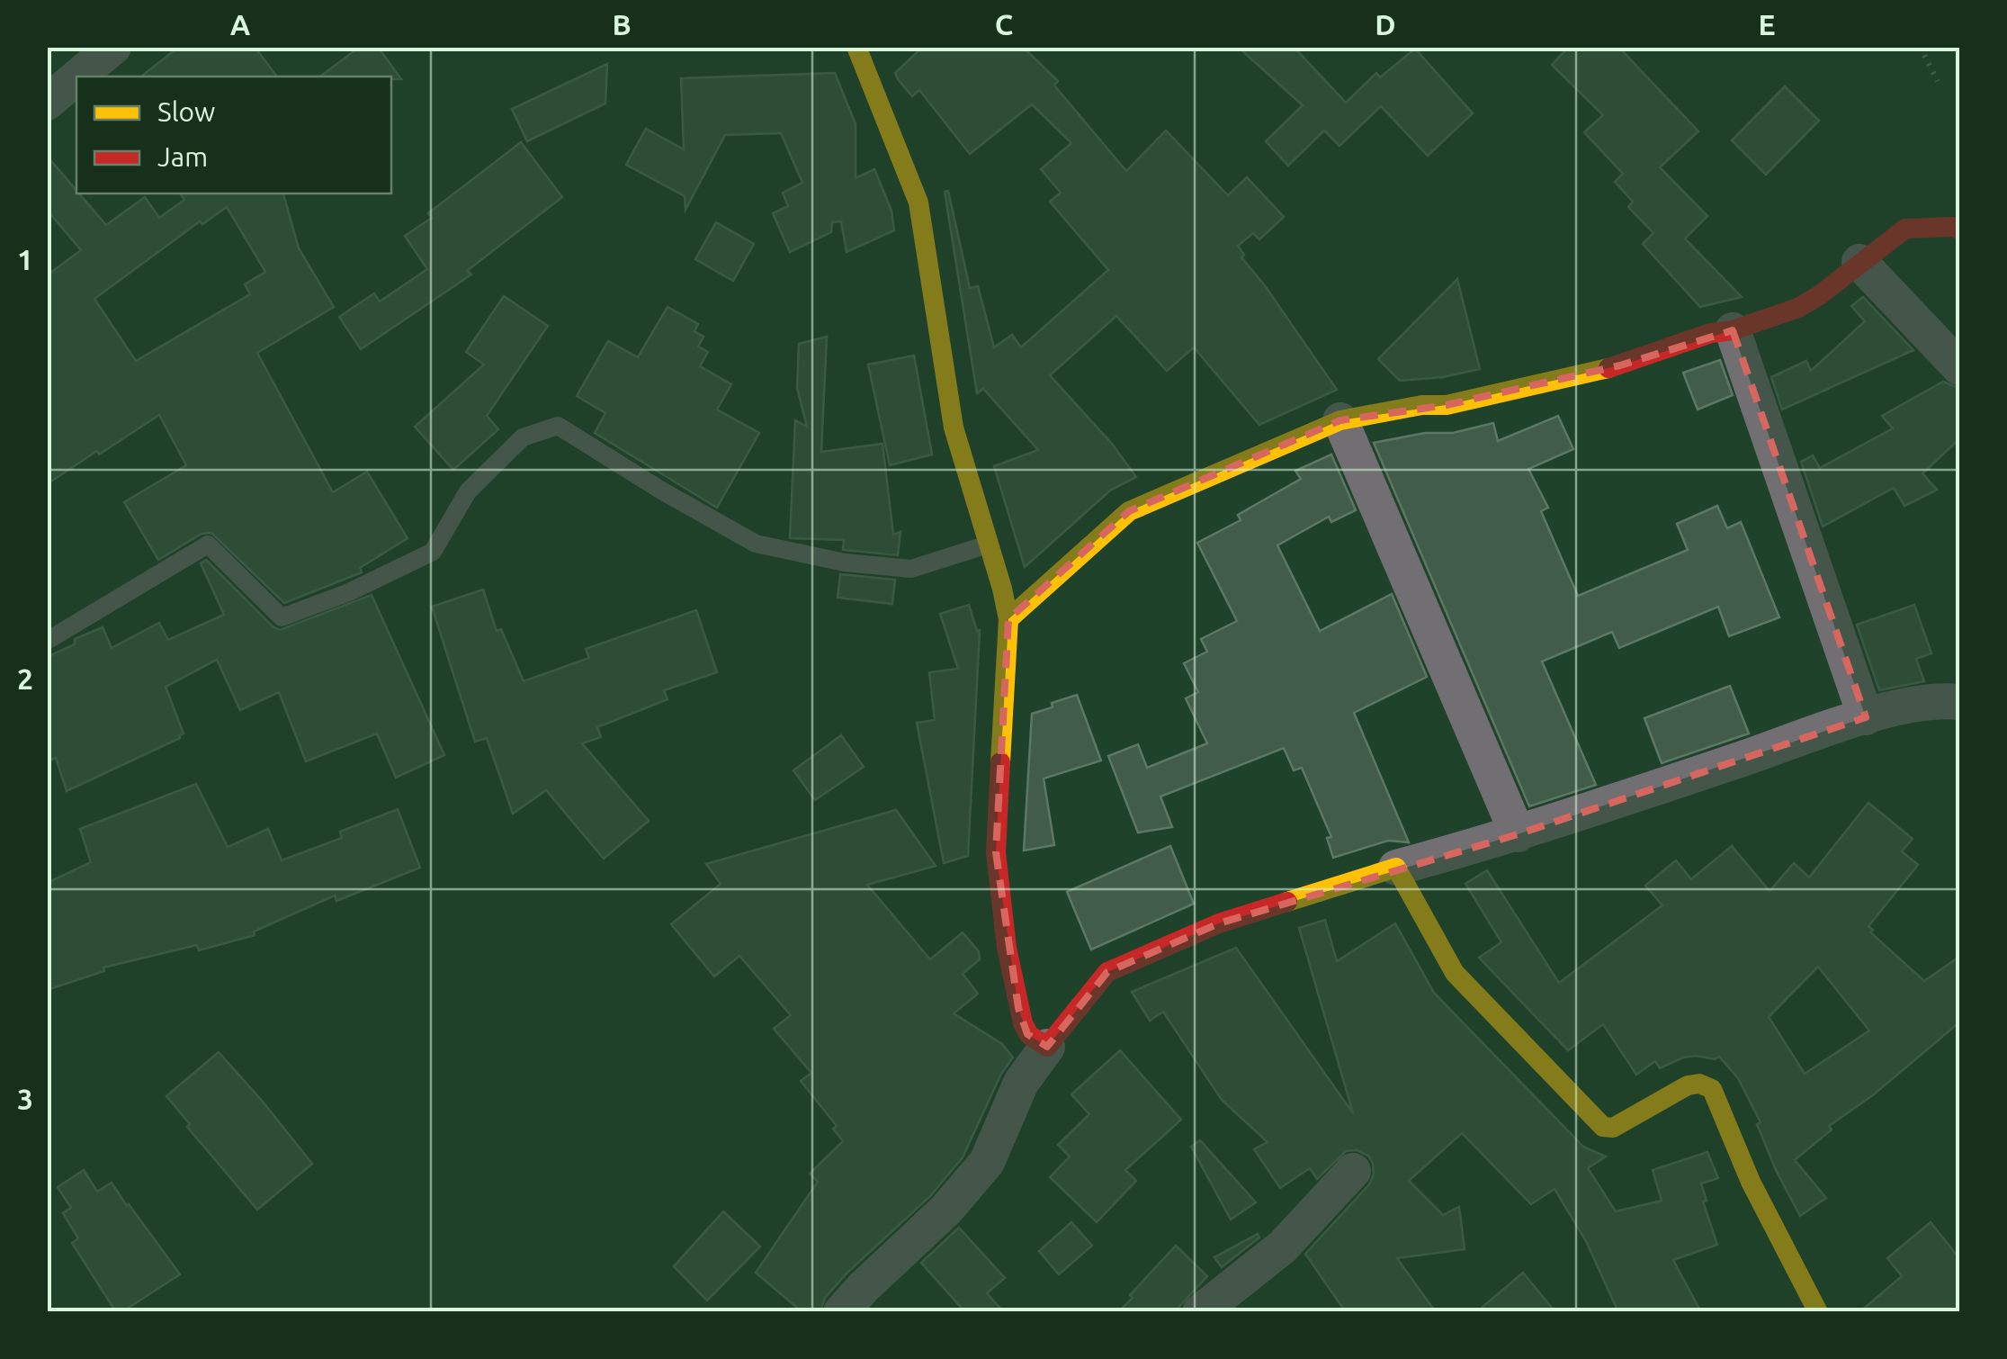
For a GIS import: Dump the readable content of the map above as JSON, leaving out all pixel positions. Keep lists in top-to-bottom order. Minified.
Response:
{"legend":["Slow","Jam"],"grid":{"columns":["A","B","C","D","E"],"rows":["1","2","3"]}}
